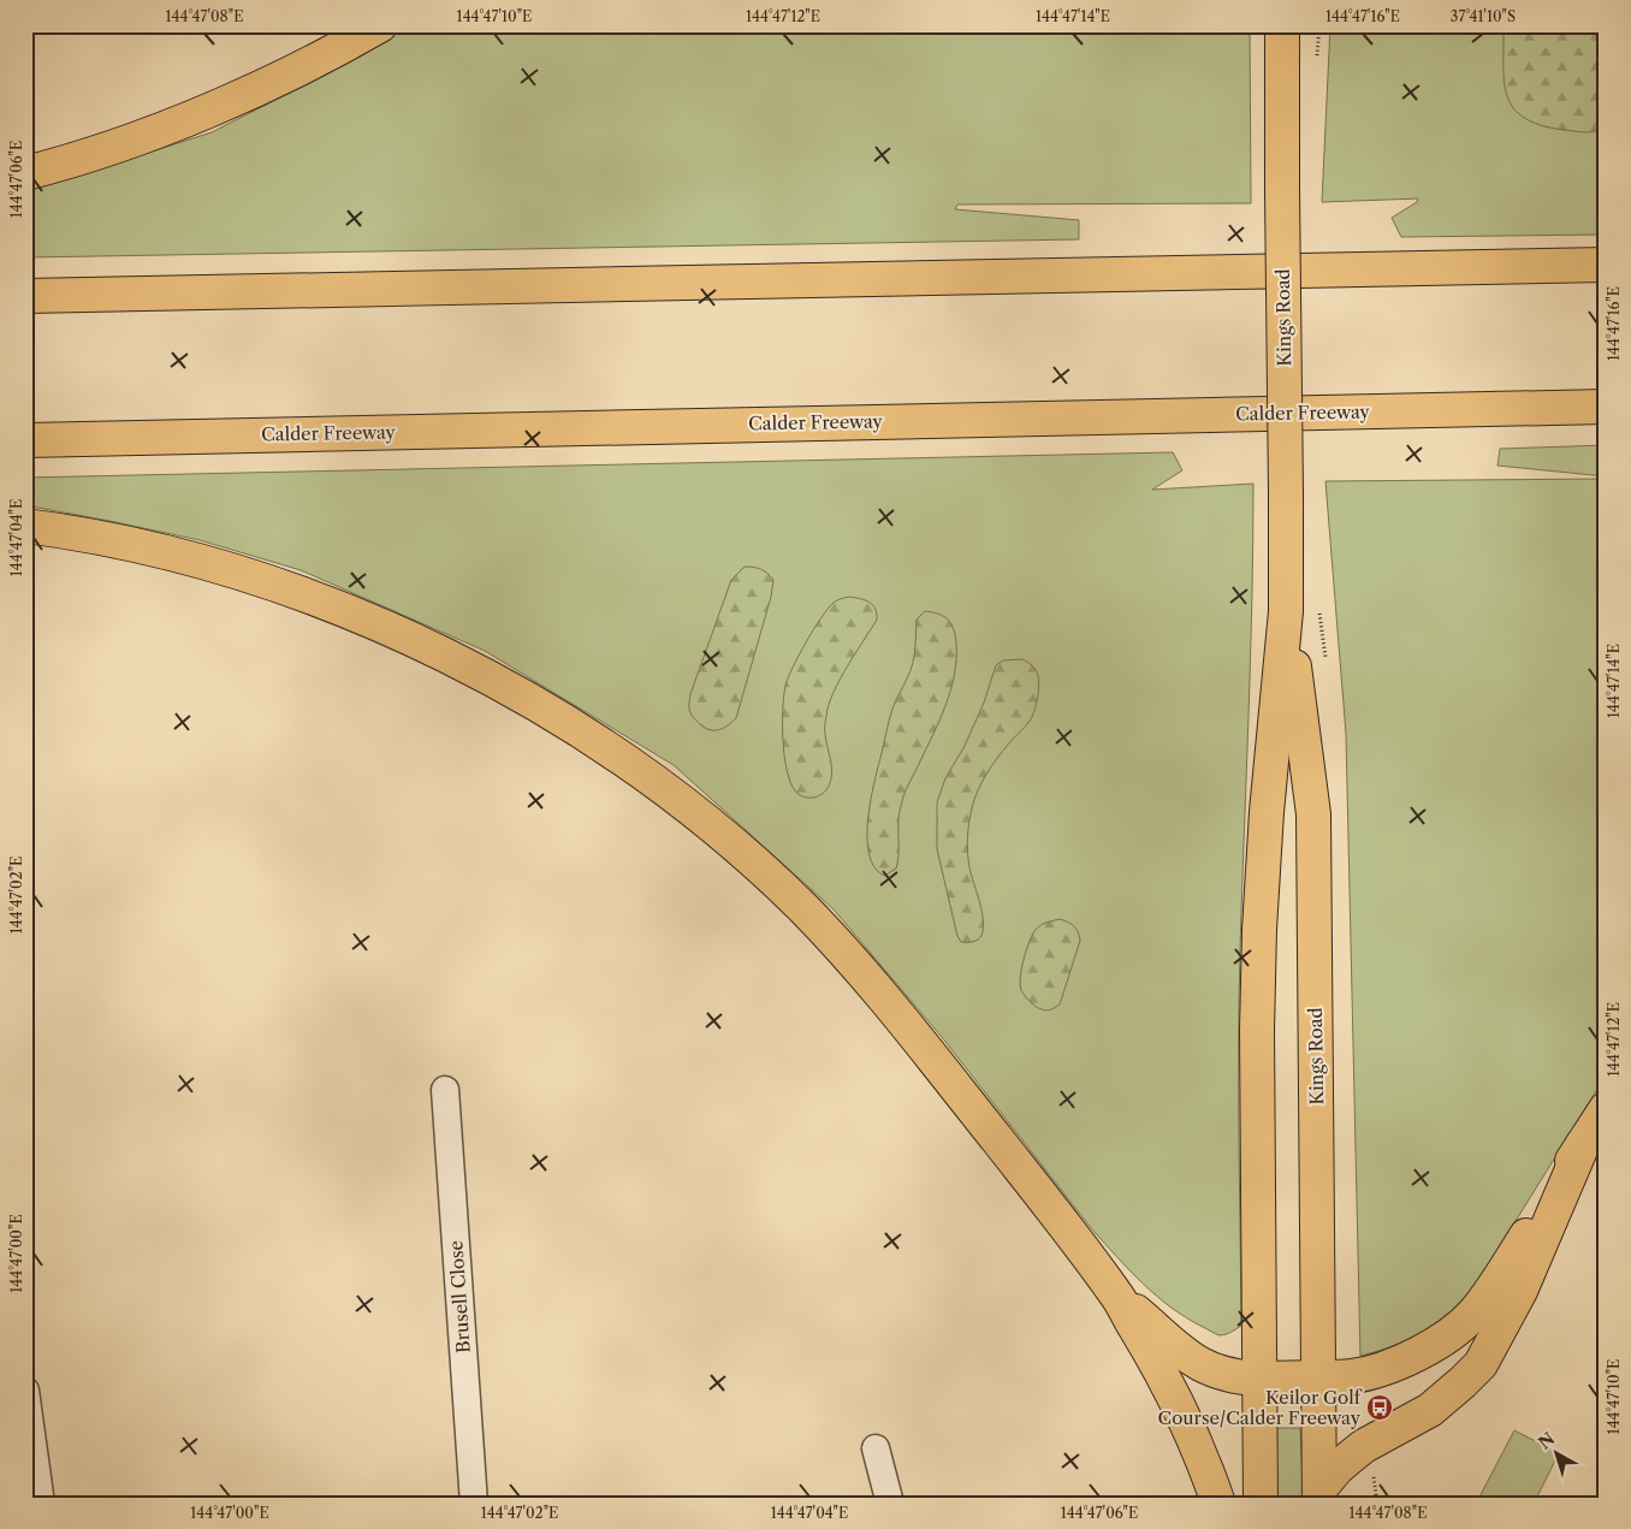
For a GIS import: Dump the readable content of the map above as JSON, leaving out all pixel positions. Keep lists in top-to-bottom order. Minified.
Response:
{"streets":{"main road":["Kings Road","Calder Freeway"],"street":["Brusell Close"]},"places":{"bus stop":["Keilor Golf Course/Calder Freeway"]},"north":"top left","coordinates":["144°47'08\"E","144°47'10\"E","144°47'12\"E","144°47'14\"E","144°47'16\"E","37°41'10\"S","144°47'06\"E","144°47'04\"E","144°47'02\"E","144°47'00\"E"]}
